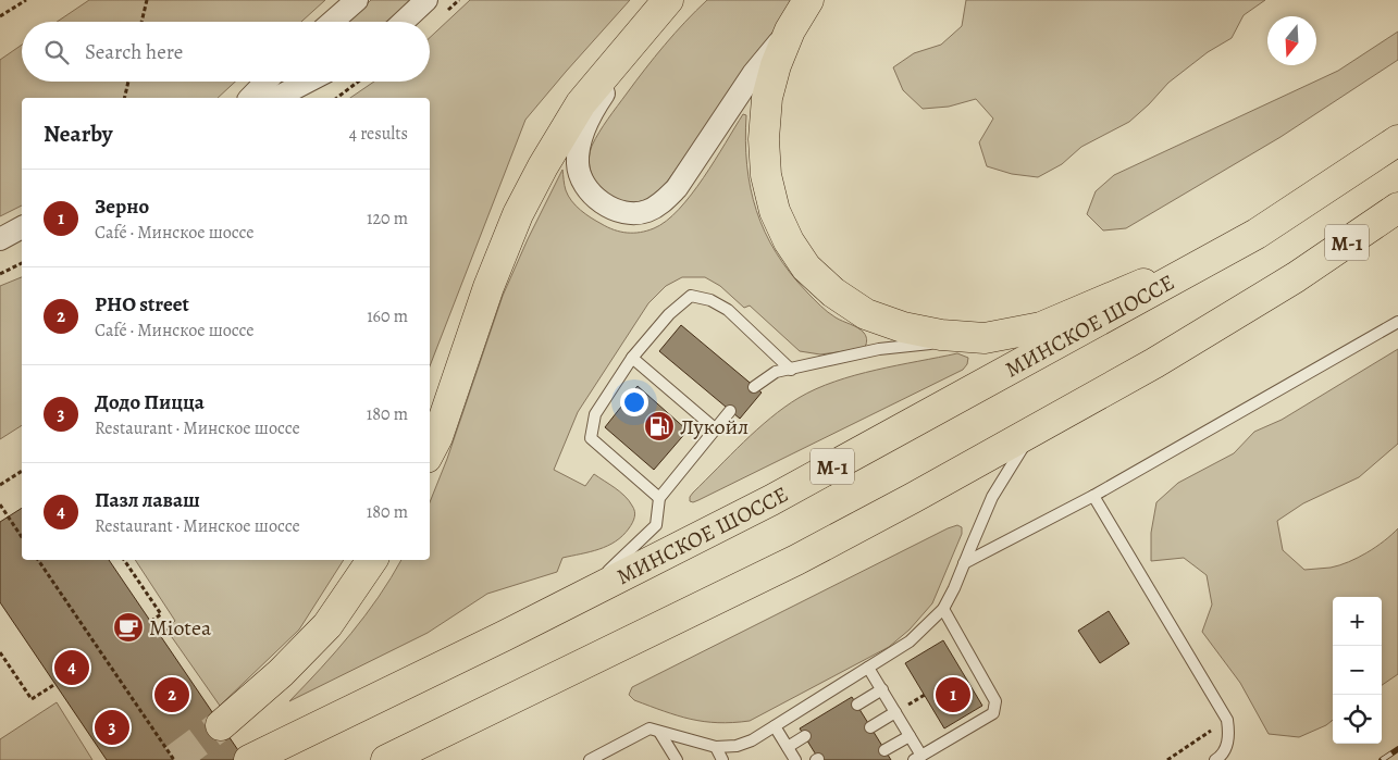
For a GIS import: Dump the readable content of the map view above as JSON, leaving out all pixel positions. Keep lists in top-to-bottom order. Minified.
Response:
{"streets":{"main road":["М-1","МИНСКОЕ ШОССЕ"]},"places":{"fuel station":["Лукойл"],"cafe":["Miotea"]},"north":"bottom","page":{"search":"Search here","heading":["Nearby","4 results"],"list":[{"mark":"1","name":"Зерно","note":"Café · Минское шоссе","value":"120 m"},{"mark":"2","name":"PHO street","note":"Café · Минское шоссе","value":"160 m"},{"mark":"3","name":"Додо Пицца","note":"Restaurant · Минское шоссе","value":"180 m"},{"mark":"4","name":"Пазл лаваш","note":"Restaurant · Минское шоссе","value":"180 m"}],"map_buttons":["+","−"],"pins":["4","1","2","3"]}}
